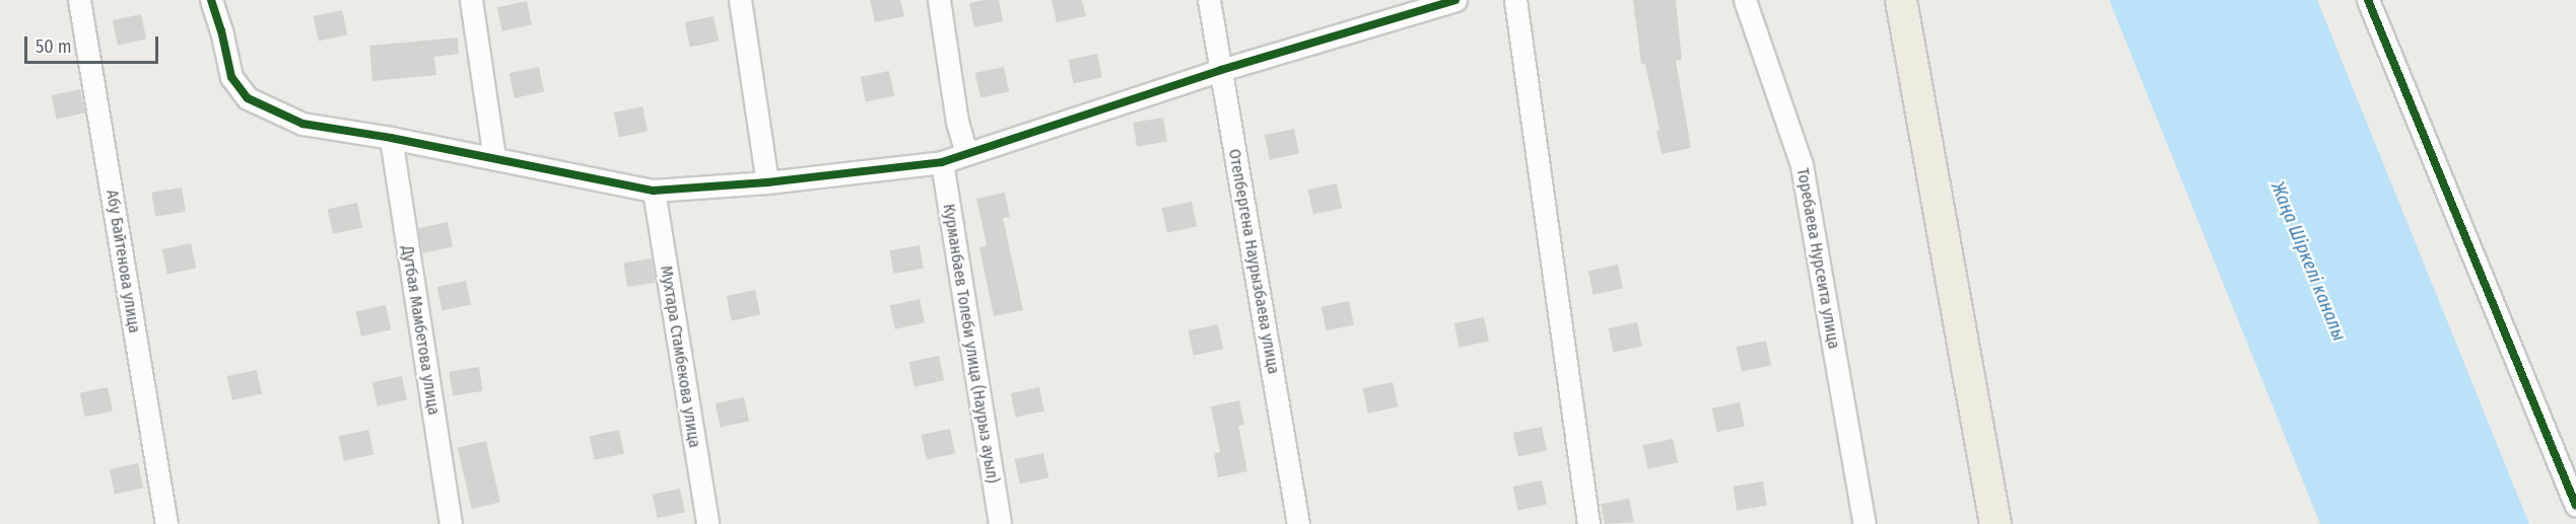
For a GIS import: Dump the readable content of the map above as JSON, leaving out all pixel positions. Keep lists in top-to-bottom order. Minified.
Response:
{"streets":{"street":["Торебаева Нурсеита улица","Абу Байтенова улица","Отепбергена Наурызбаева улица","Дутбая Мамбетова улица","Курманбаев Толеби улица (Наурыз ауыл)","Мухтара Стамбекова улица"]},"water":["Жаңа Шіркелі каналы"],"scale_bar":"50 m"}
